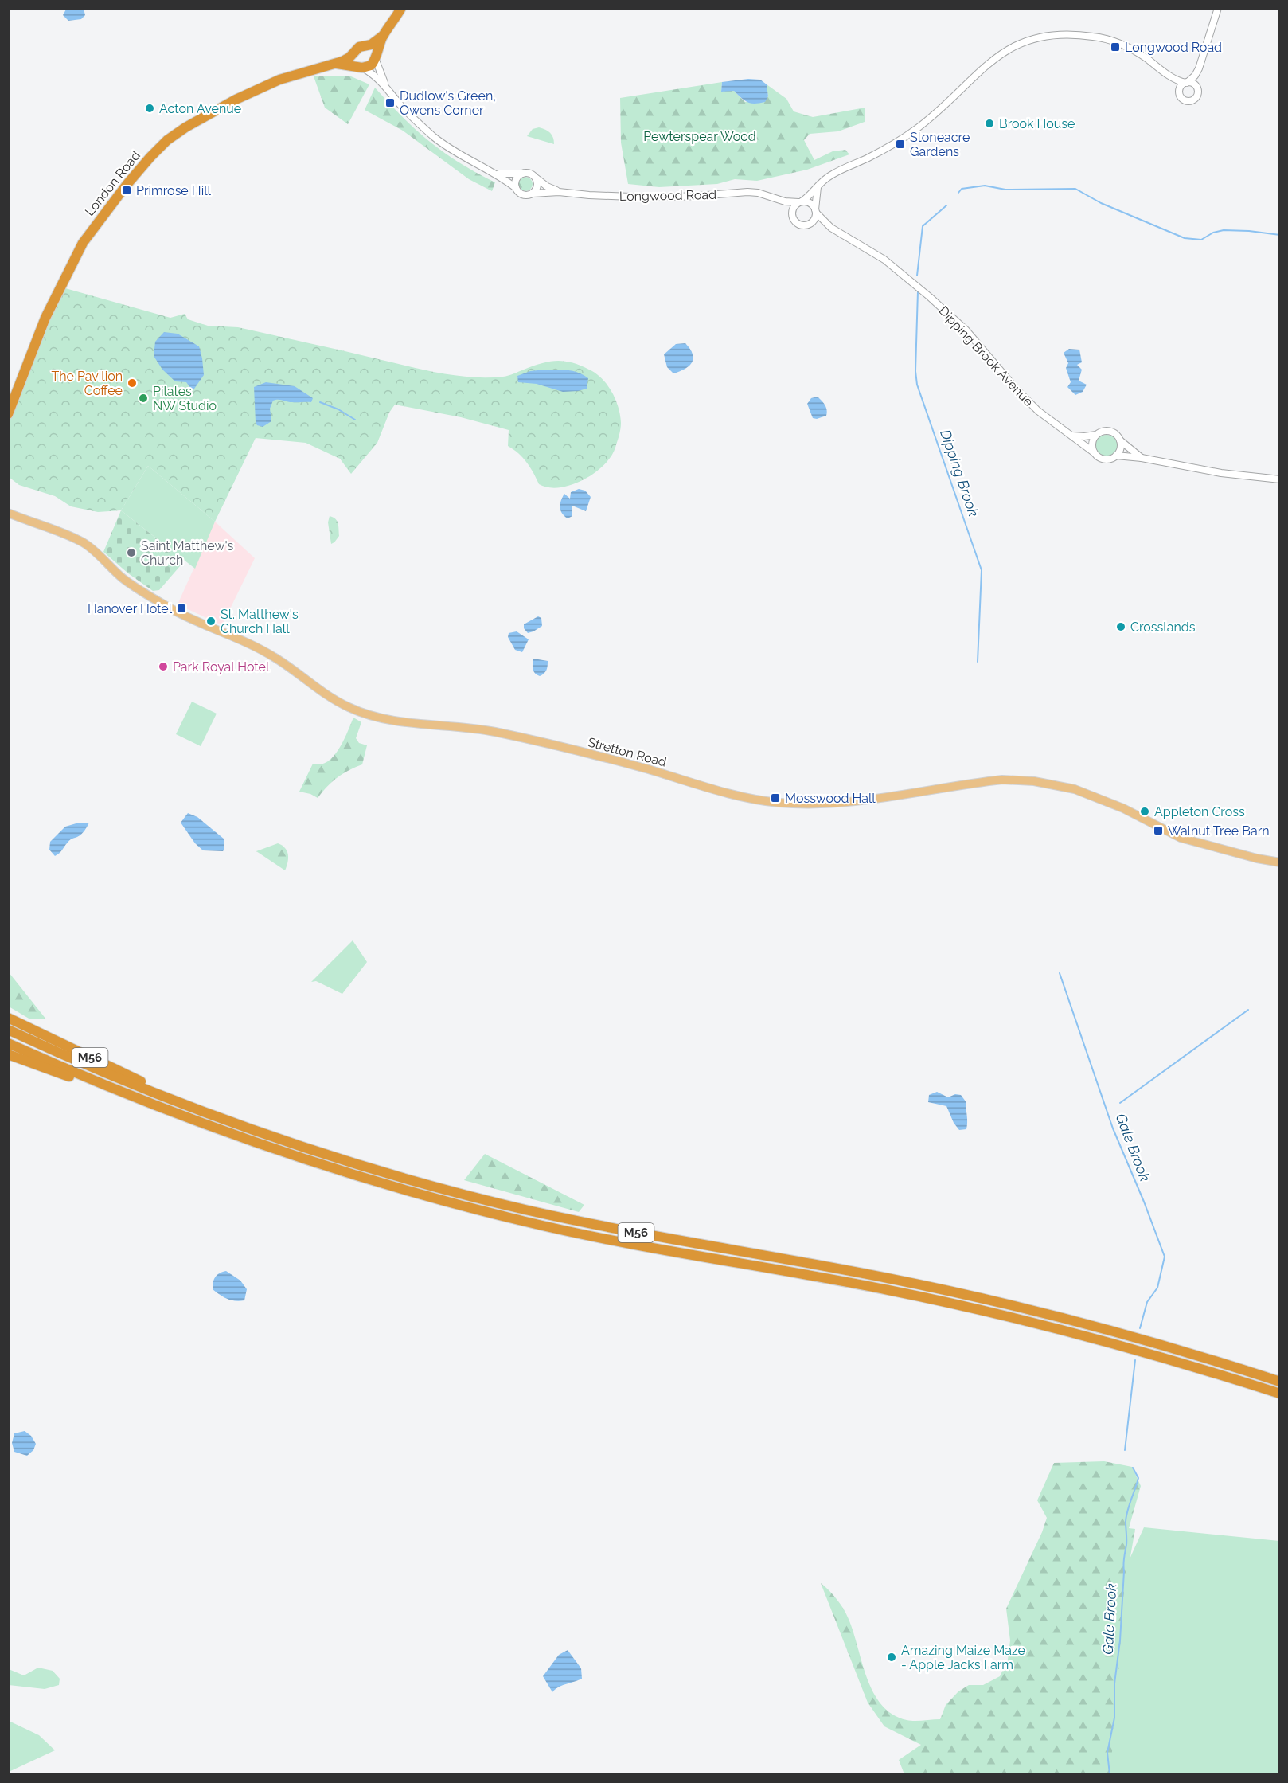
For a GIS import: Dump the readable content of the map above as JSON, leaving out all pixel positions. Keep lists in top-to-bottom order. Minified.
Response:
{"streets":{"highway":["London Road","M56"],"main road":["Stretton Road"],"street":["Longwood Road","Dipping Brook Avenue"]},"crossings":[["Longwood Road","Dipping Brook Avenue"]],"water":["Dipping Brook","Gale Brook"],"parks":["Pewterspear Wood"],"places":{"transit":["Longwood Road","Dudlow's Green, Owens Corner","Stoneacre Gardens","Primrose Hill","Hanover Hotel","Mosswood Hall","Walnut Tree Barn"],"other":["Acton Avenue","Brook House","The Pavilion Coffee","Pilates NW Studio","Saint Matthew's Church","St. Matthew's Church Hall","Crosslands","Park Royal Hotel","Appleton Cross","Amazing Maize Maze - Apple Jacks Farm"]}}
